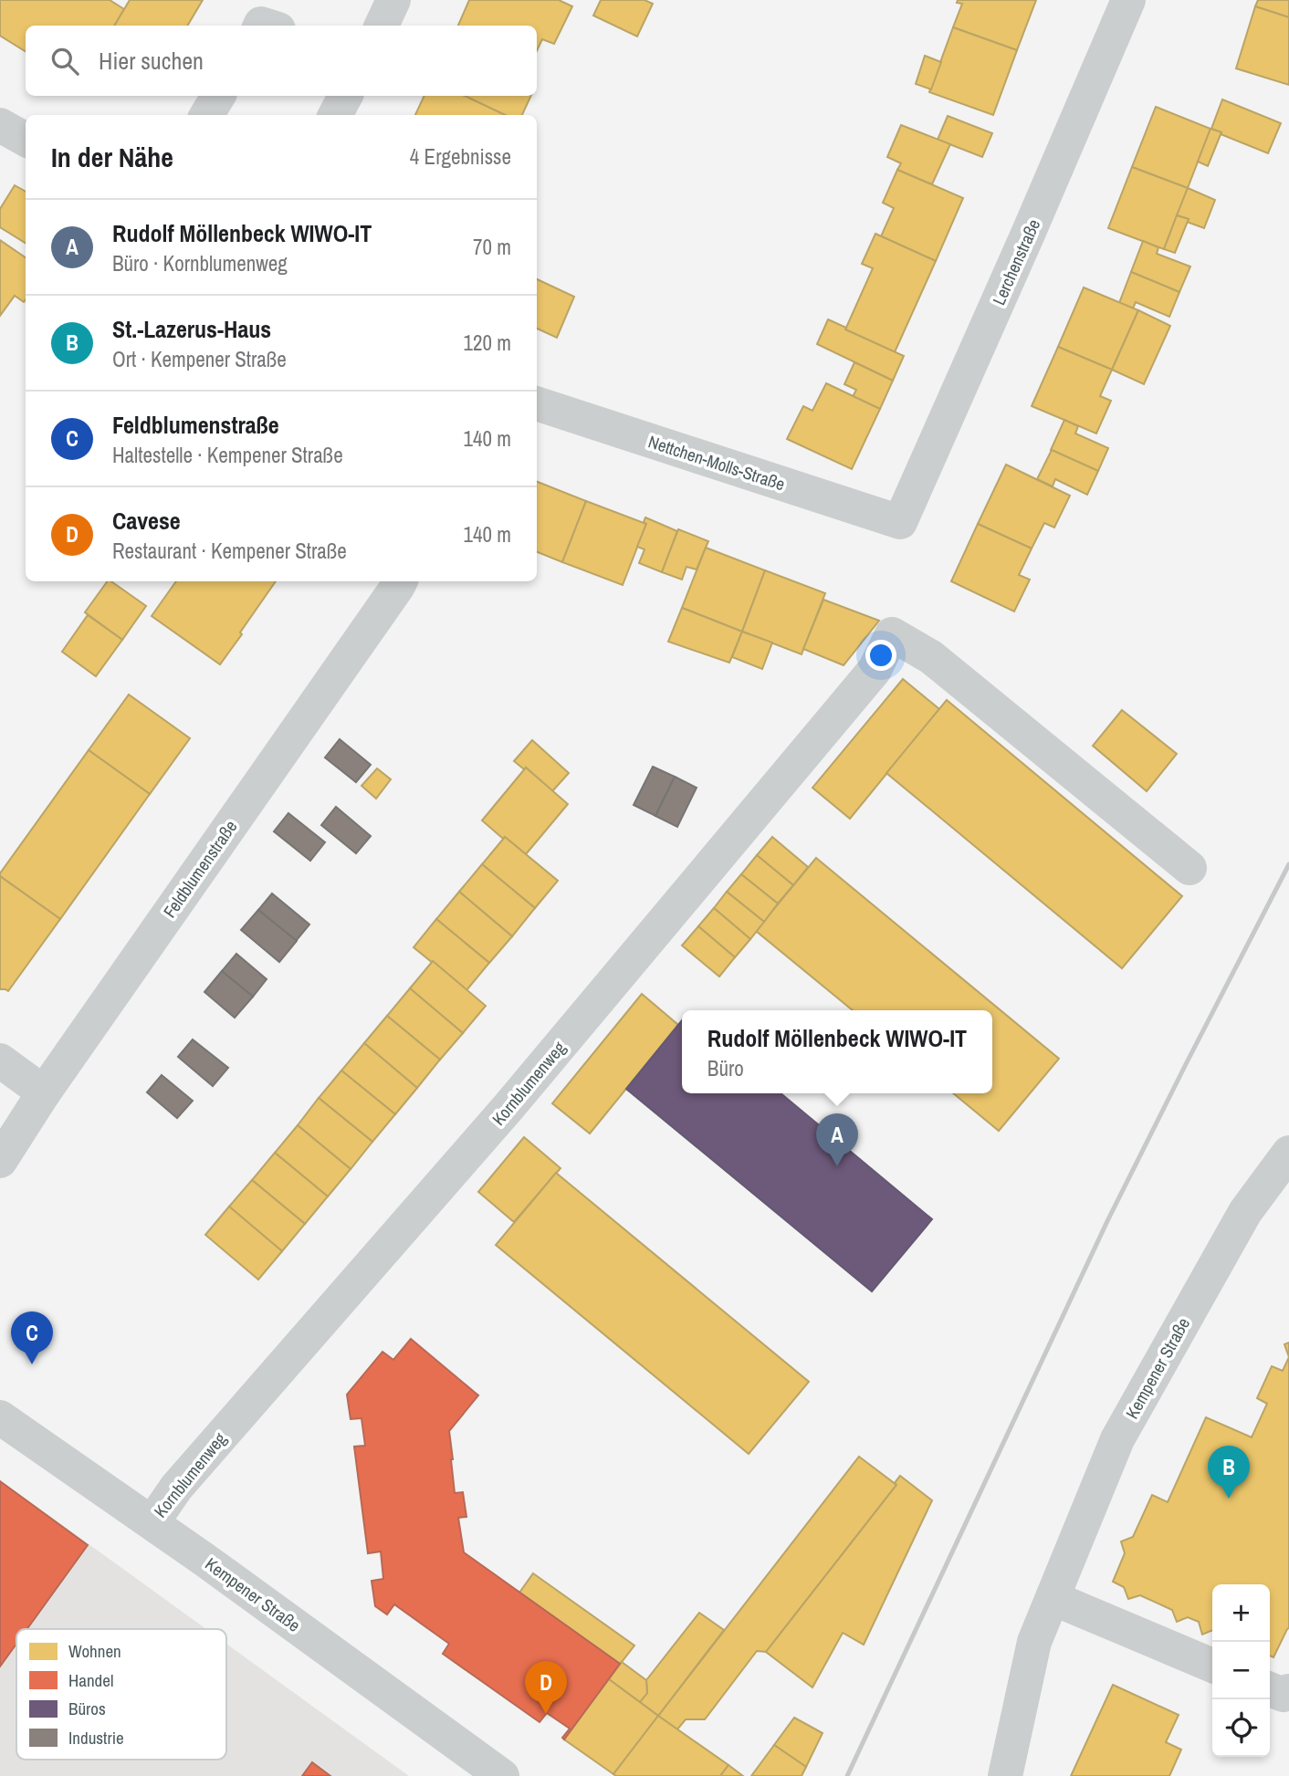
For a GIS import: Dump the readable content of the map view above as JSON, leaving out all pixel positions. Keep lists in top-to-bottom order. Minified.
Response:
{"streets":{"street":["Lerchenstraße","Nettchen-Molls-Straße","Feldblumenstraße","Kornblumenweg","Kempener Straße"]},"crossings":[["Lerchenstraße","Nettchen-Molls-Straße"],["Kornblumenweg","Kempener Straße"]],"legend":["Wohnen","Handel","Büros","Industrie"],"page":{"search":"Hier suchen","heading":["In der Nähe","4 Ergebnisse"],"list":[{"mark":"A","name":"Rudolf Möllenbeck WIWO-IT","note":"Büro · Kornblumenweg","value":"70 m"},{"mark":"B","name":"St.-Lazerus-Haus","note":"Ort · Kempener Straße","value":"120 m"},{"mark":"C","name":"Feldblumenstraße","note":"Haltestelle · Kempener Straße","value":"140 m"},{"mark":"D","name":"Cavese","note":"Restaurant · Kempener Straße","value":"140 m"}],"popup":["Rudolf Möllenbeck WIWO-IT","Büro"],"pins":["A","C","B","D"],"map_buttons":["+","−"]}}
